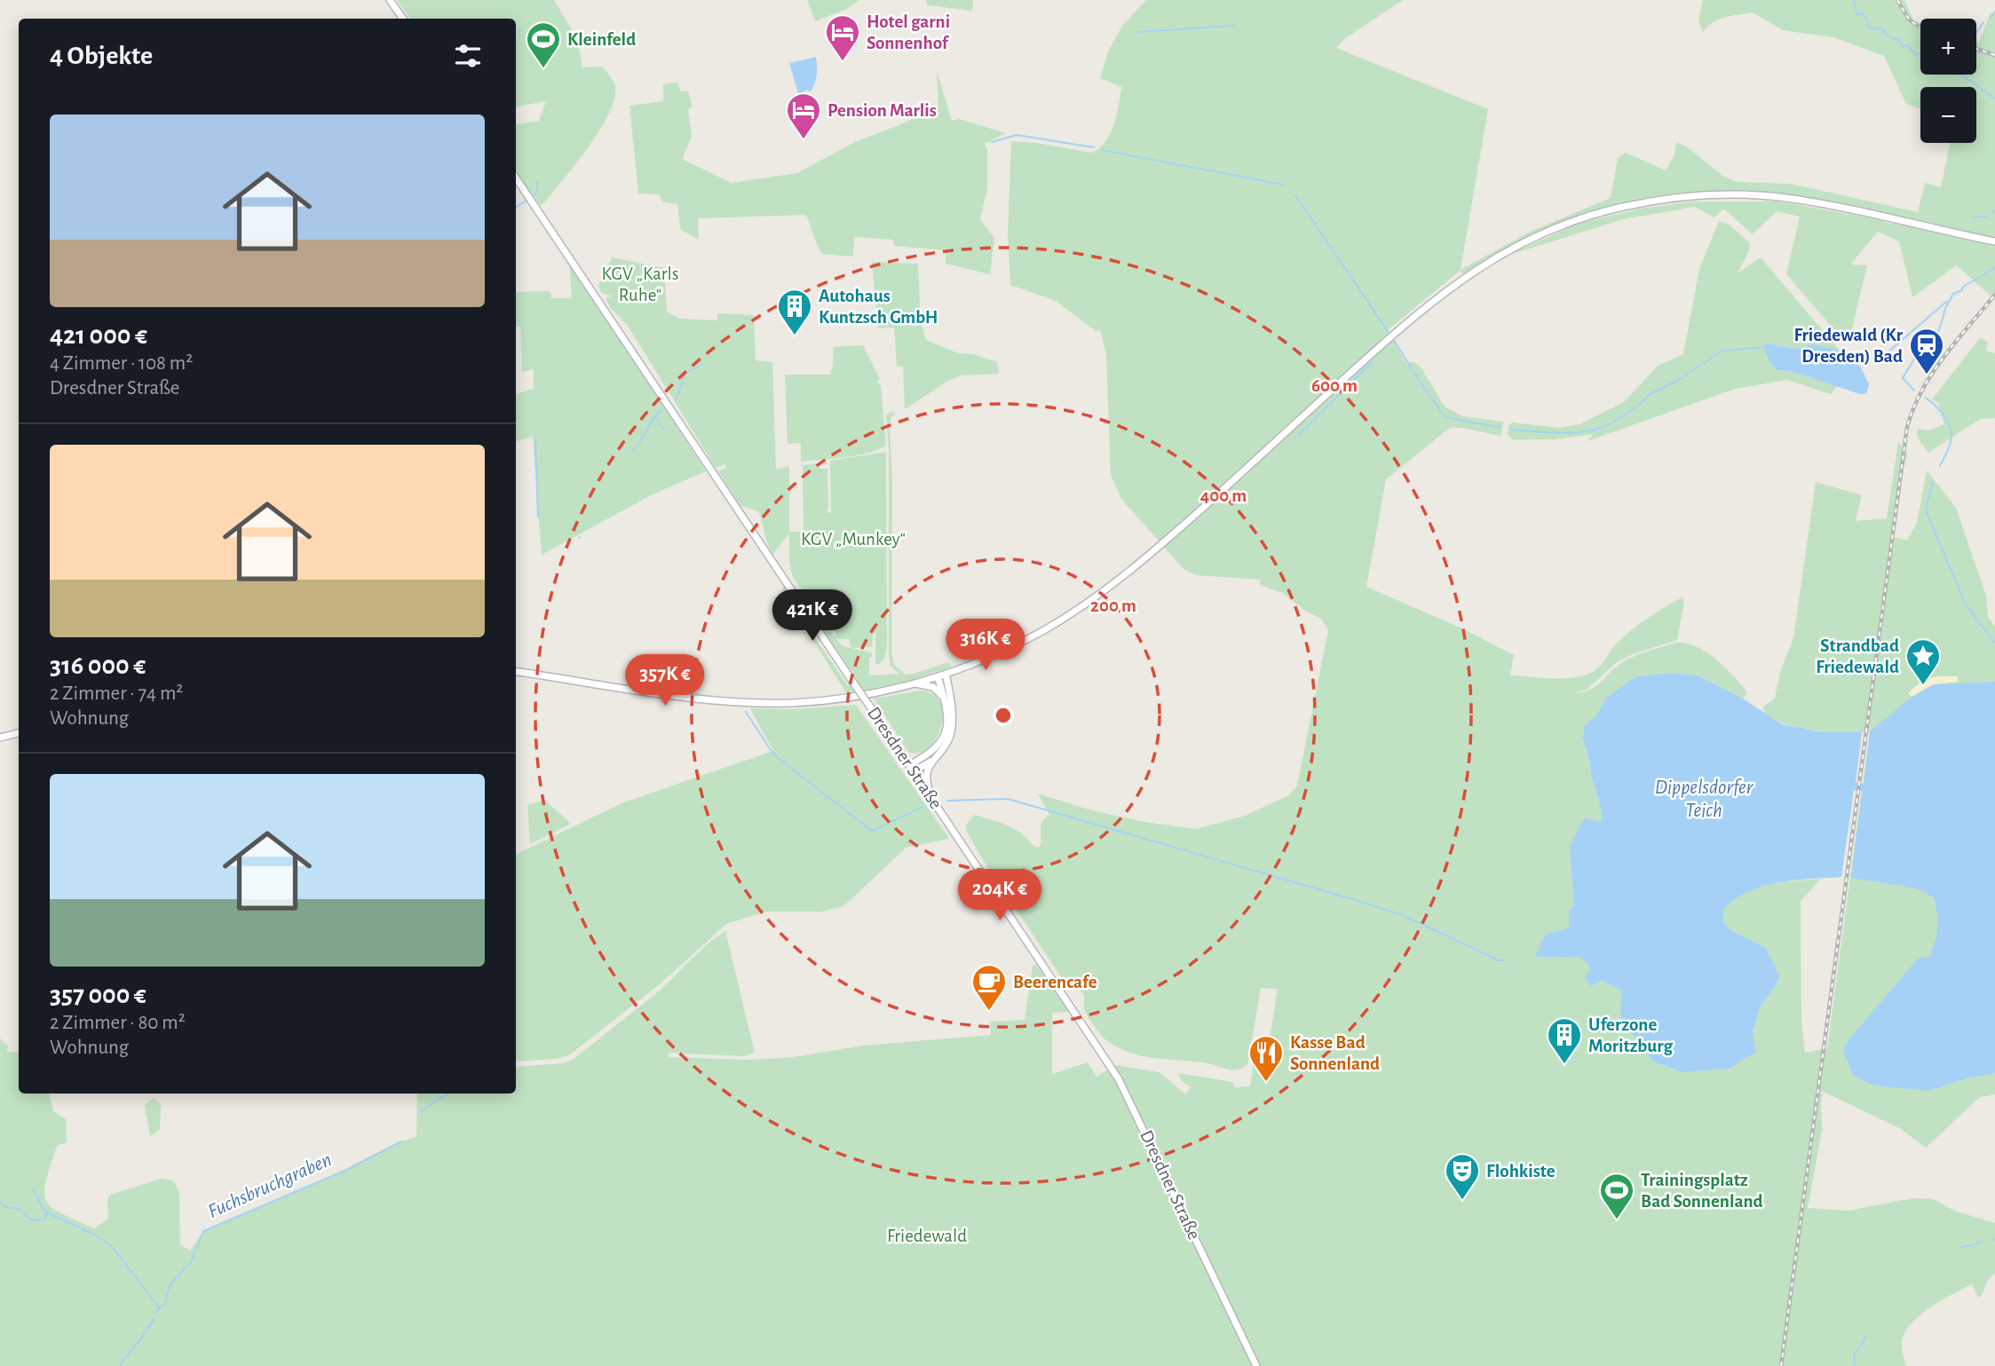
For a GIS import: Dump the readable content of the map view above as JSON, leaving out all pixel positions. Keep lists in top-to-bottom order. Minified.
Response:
{"streets":{"main road":["Dresdner Straße"]},"water":["Dippelsdorfer Teich","Fuchsbruchgraben"],"parks":["KGV „Karls Ruhe“","KGV „Munkey“","Friedewald"],"places":{"hotel":["Hotel garni Sonnenhof","Pension Marlis"],"sports":["Kleinfeld","Trainingsplatz Bad Sonnenland"],"building":["Autohaus Kuntzsch GmbH","Uferzone Moritzburg"],"station":["Friedewald (Kr Dresden) Bad"],"place":["Strandbad Friedewald"],"cafe":["Beerencafe"],"restaurant":["Kasse Bad Sonnenland"],"theatre":["Flohkiste"]},"page":{"map_buttons":["+","−"],"heading":"4 Objekte","list":[{"name":"421 000 €","note":"4 Zimmer · 108 m² · Dresdner Straße"},{"name":"316 000 €","note":"2 Zimmer · 74 m² · Wohnung"},{"name":"357 000 €","note":"2 Zimmer · 80 m² · Wohnung"}],"price":["421K €","316K €","357K €","204K €"]},"rings":["600 m","400 m","200 m"]}
